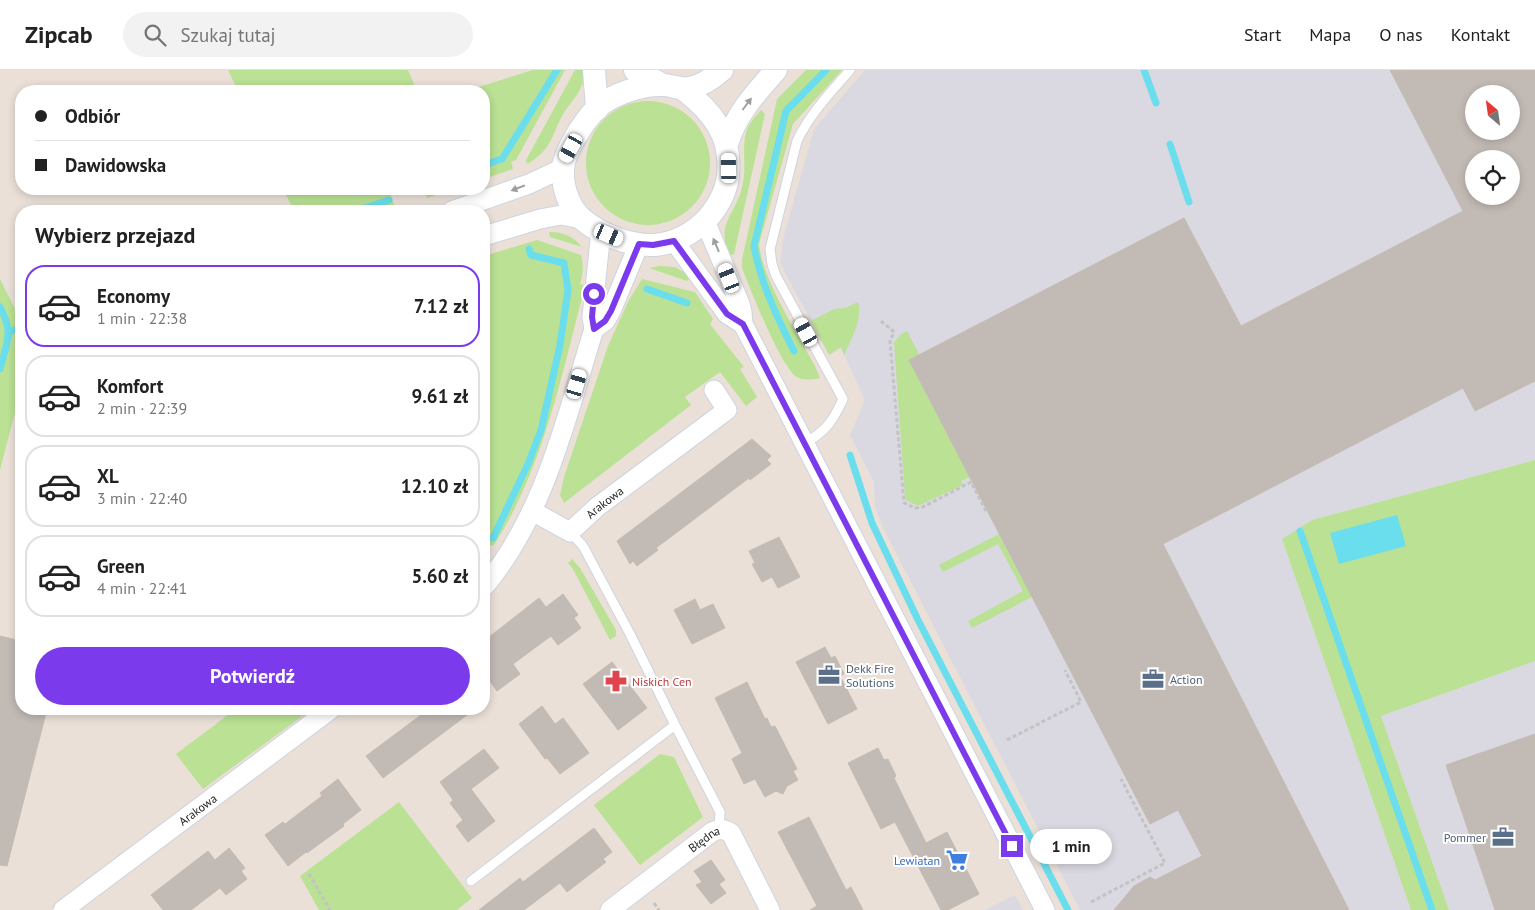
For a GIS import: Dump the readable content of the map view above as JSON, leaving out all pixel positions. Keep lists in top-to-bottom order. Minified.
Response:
{"streets":{"street":["Arakowa","Błędna"]},"places":{"office":["Dekk Fire Solutions","Action","Pommer"],"pharmacy":["Niskich Cen"],"supermarket":["Lewiatan"]},"north":"top left","page":{"header":"Zipcab","search":"Szukaj tutaj","nav":["Start","Mapa","O nas","Kontakt"],"banner":["Odbiór","Dawidowska"],"heading":"Wybierz przejazd","list":[{"name":"Economy","note":"1 min · 22:38","value":"7.12 zł"},{"name":"Komfort","note":"2 min · 22:39","value":"9.61 zł"},{"name":"XL","note":"3 min · 22:40","value":"12.10 zł"},{"name":"Green","note":"4 min · 22:41","value":"5.60 zł"}],"buttons":"Potwierdź","bubble":"1 min"}}
